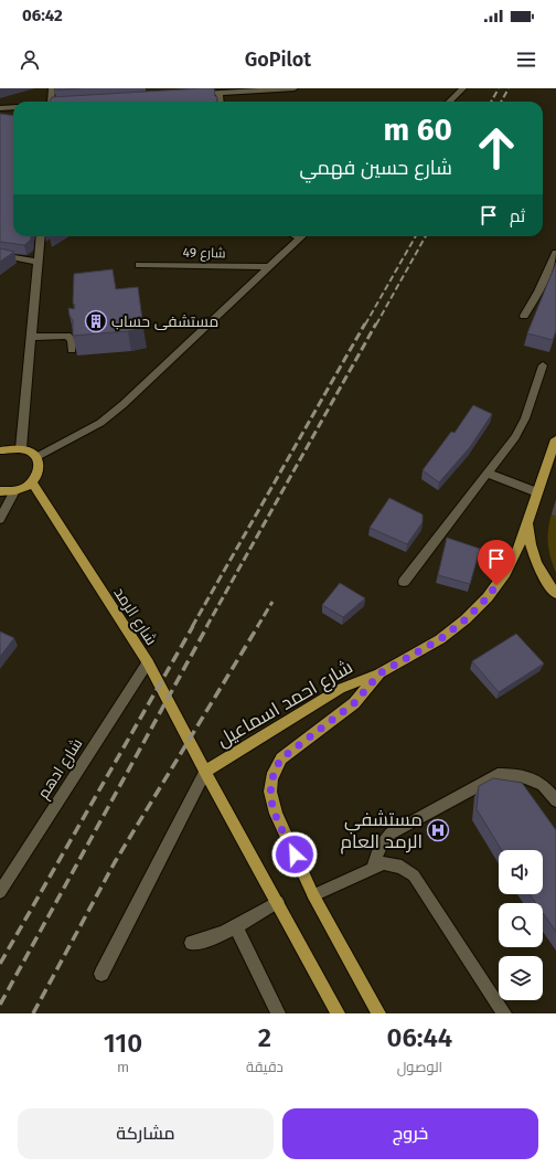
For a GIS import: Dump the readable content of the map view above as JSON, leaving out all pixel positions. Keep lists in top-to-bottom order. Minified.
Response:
{"streets":{"main road":["شارع الرمد","شارع احمد اسماعيل"],"street":["شارع 49","شارع ادهم"]},"crossings":[["شارع الرمد","شارع احمد اسماعيل"],["شارع الرمد","شارع ادهم"]],"places":{"building":["مستشفى حساب"],"hospital":["مستشفي الرمد العام"]},"page":{"status":"06:42","header":"GoPilot","turn":["60 m","شارع حسين فهمي"],"then":"ثم","eta":["06:44","الوصول","2","دقيقة","110","m"],"buttons":["خروج","مشاركة"]}}
